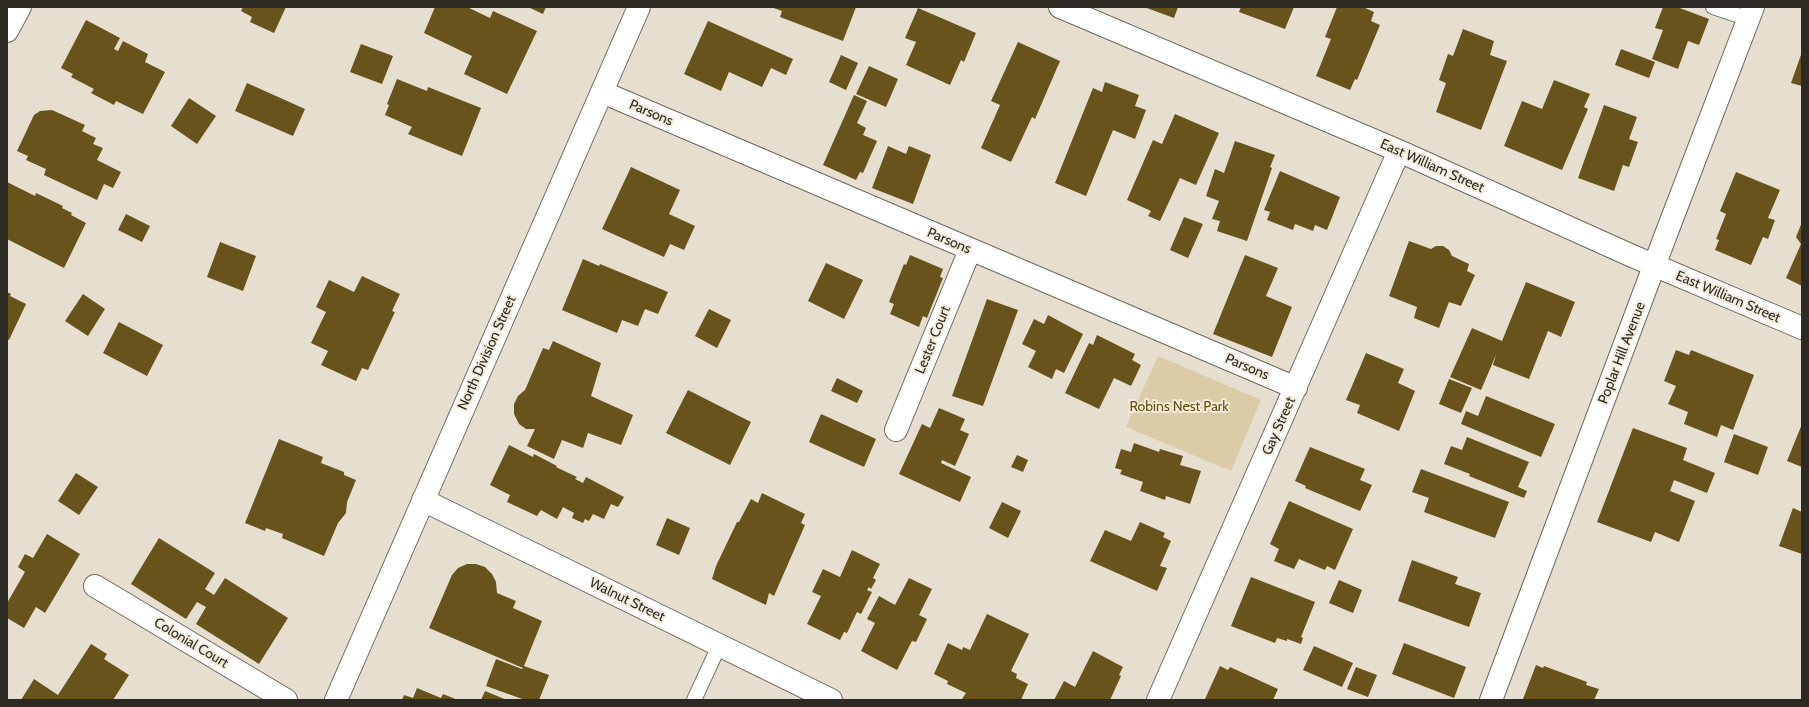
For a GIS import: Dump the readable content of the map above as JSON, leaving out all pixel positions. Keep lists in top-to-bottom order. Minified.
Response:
{"streets":{"street":["Parsons","East William Street","Lester Court","North Division Street","Poplar Hill Avenue","Gay Street","Walnut Street","Colonial Court"]},"crossings":[["Parsons","Lester Court"],["Parsons","North Division Street"],["Parsons","Gay Street"],["East William Street","Poplar Hill Avenue"],["East William Street","Gay Street"],["North Division Street","Walnut Street"]],"parks":["Robins Nest Park"]}
